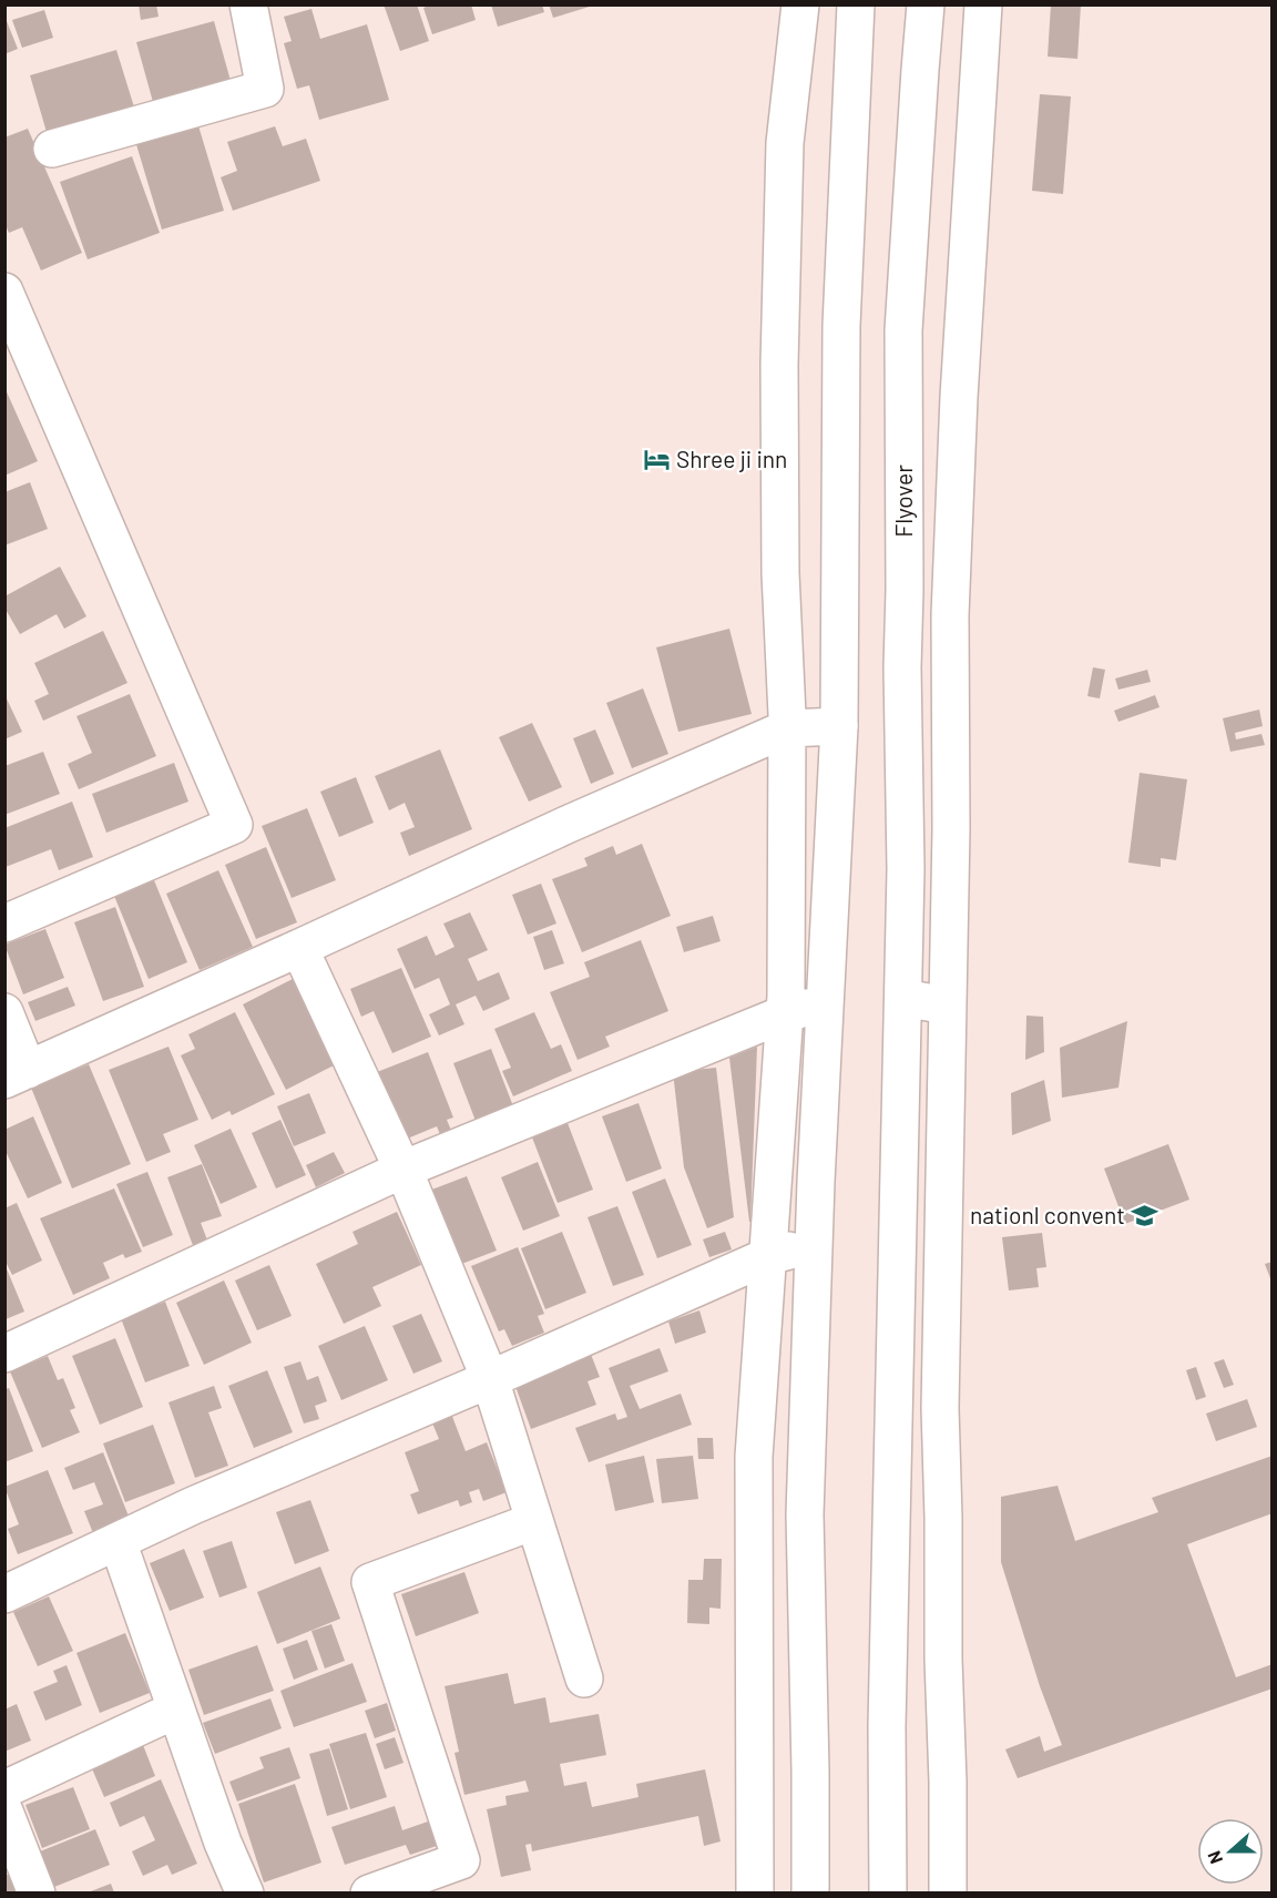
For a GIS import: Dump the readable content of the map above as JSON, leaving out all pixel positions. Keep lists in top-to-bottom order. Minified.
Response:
{"streets":{"main road":["Flyover"]},"places":{"hotel":["Shree ji inn"],"school or university":["nationl convent"]},"north":"left"}
